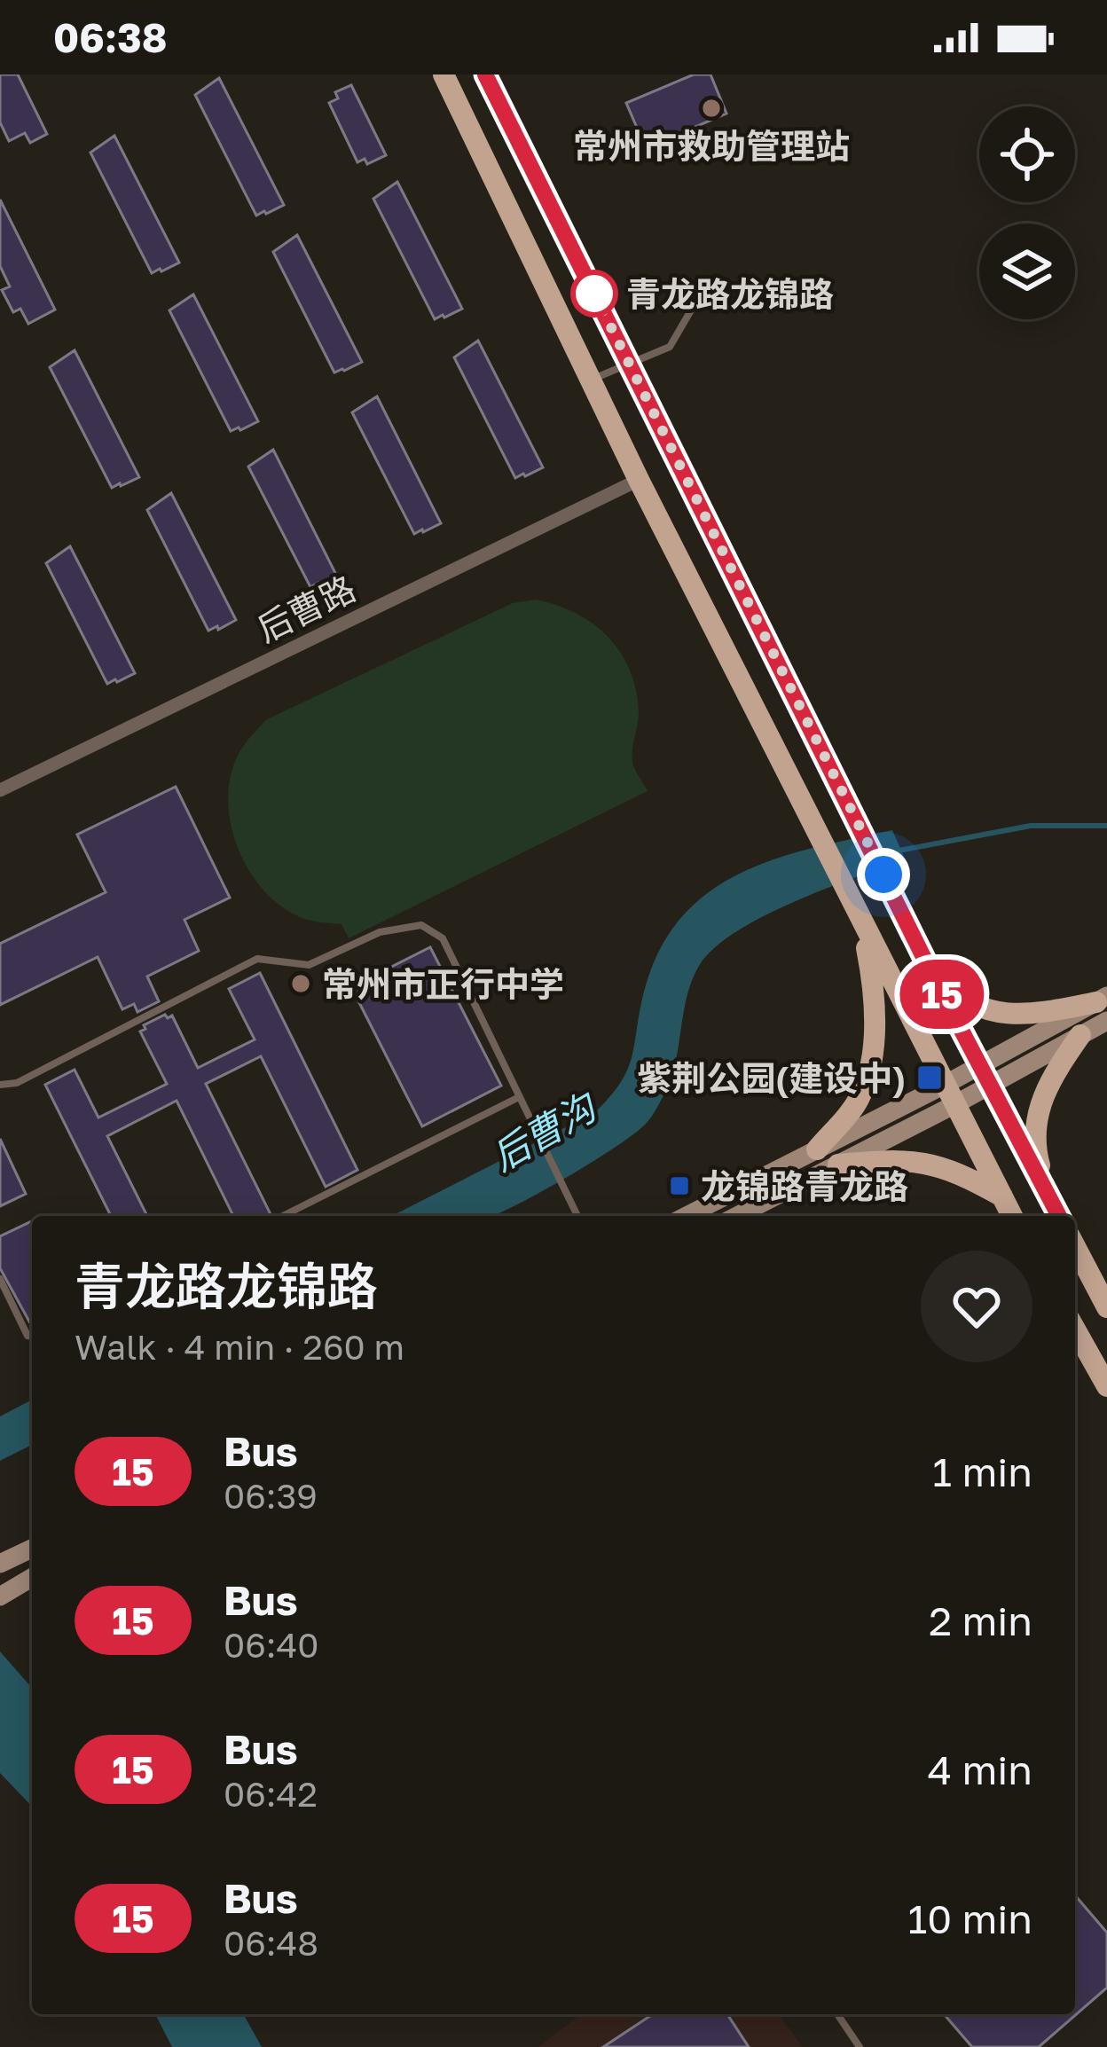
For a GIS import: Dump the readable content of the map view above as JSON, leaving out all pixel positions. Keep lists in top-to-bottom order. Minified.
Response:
{"streets":{"street":["后曹路"]},"water":["后曹沟"],"places":{"other":["常州市救助管理站","青龙路龙锦路","常州市正行中学"],"transit":["紫荆公园(建设中)","龙锦路青龙路"]},"lines":["bus line 15"],"page":{"status":"06:38","on_map":"15","heading":["青龙路龙锦路","Walk · 4 min · 260 m"],"list":[{"mark":"15","name":"Bus","note":"06:39","value":"1 min"},{"mark":"15","name":"Bus","note":"06:40","value":"2 min"},{"mark":"15","name":"Bus","note":"06:42","value":"4 min"},{"mark":"15","name":"Bus","note":"06:48","value":"10 min"}]}}
